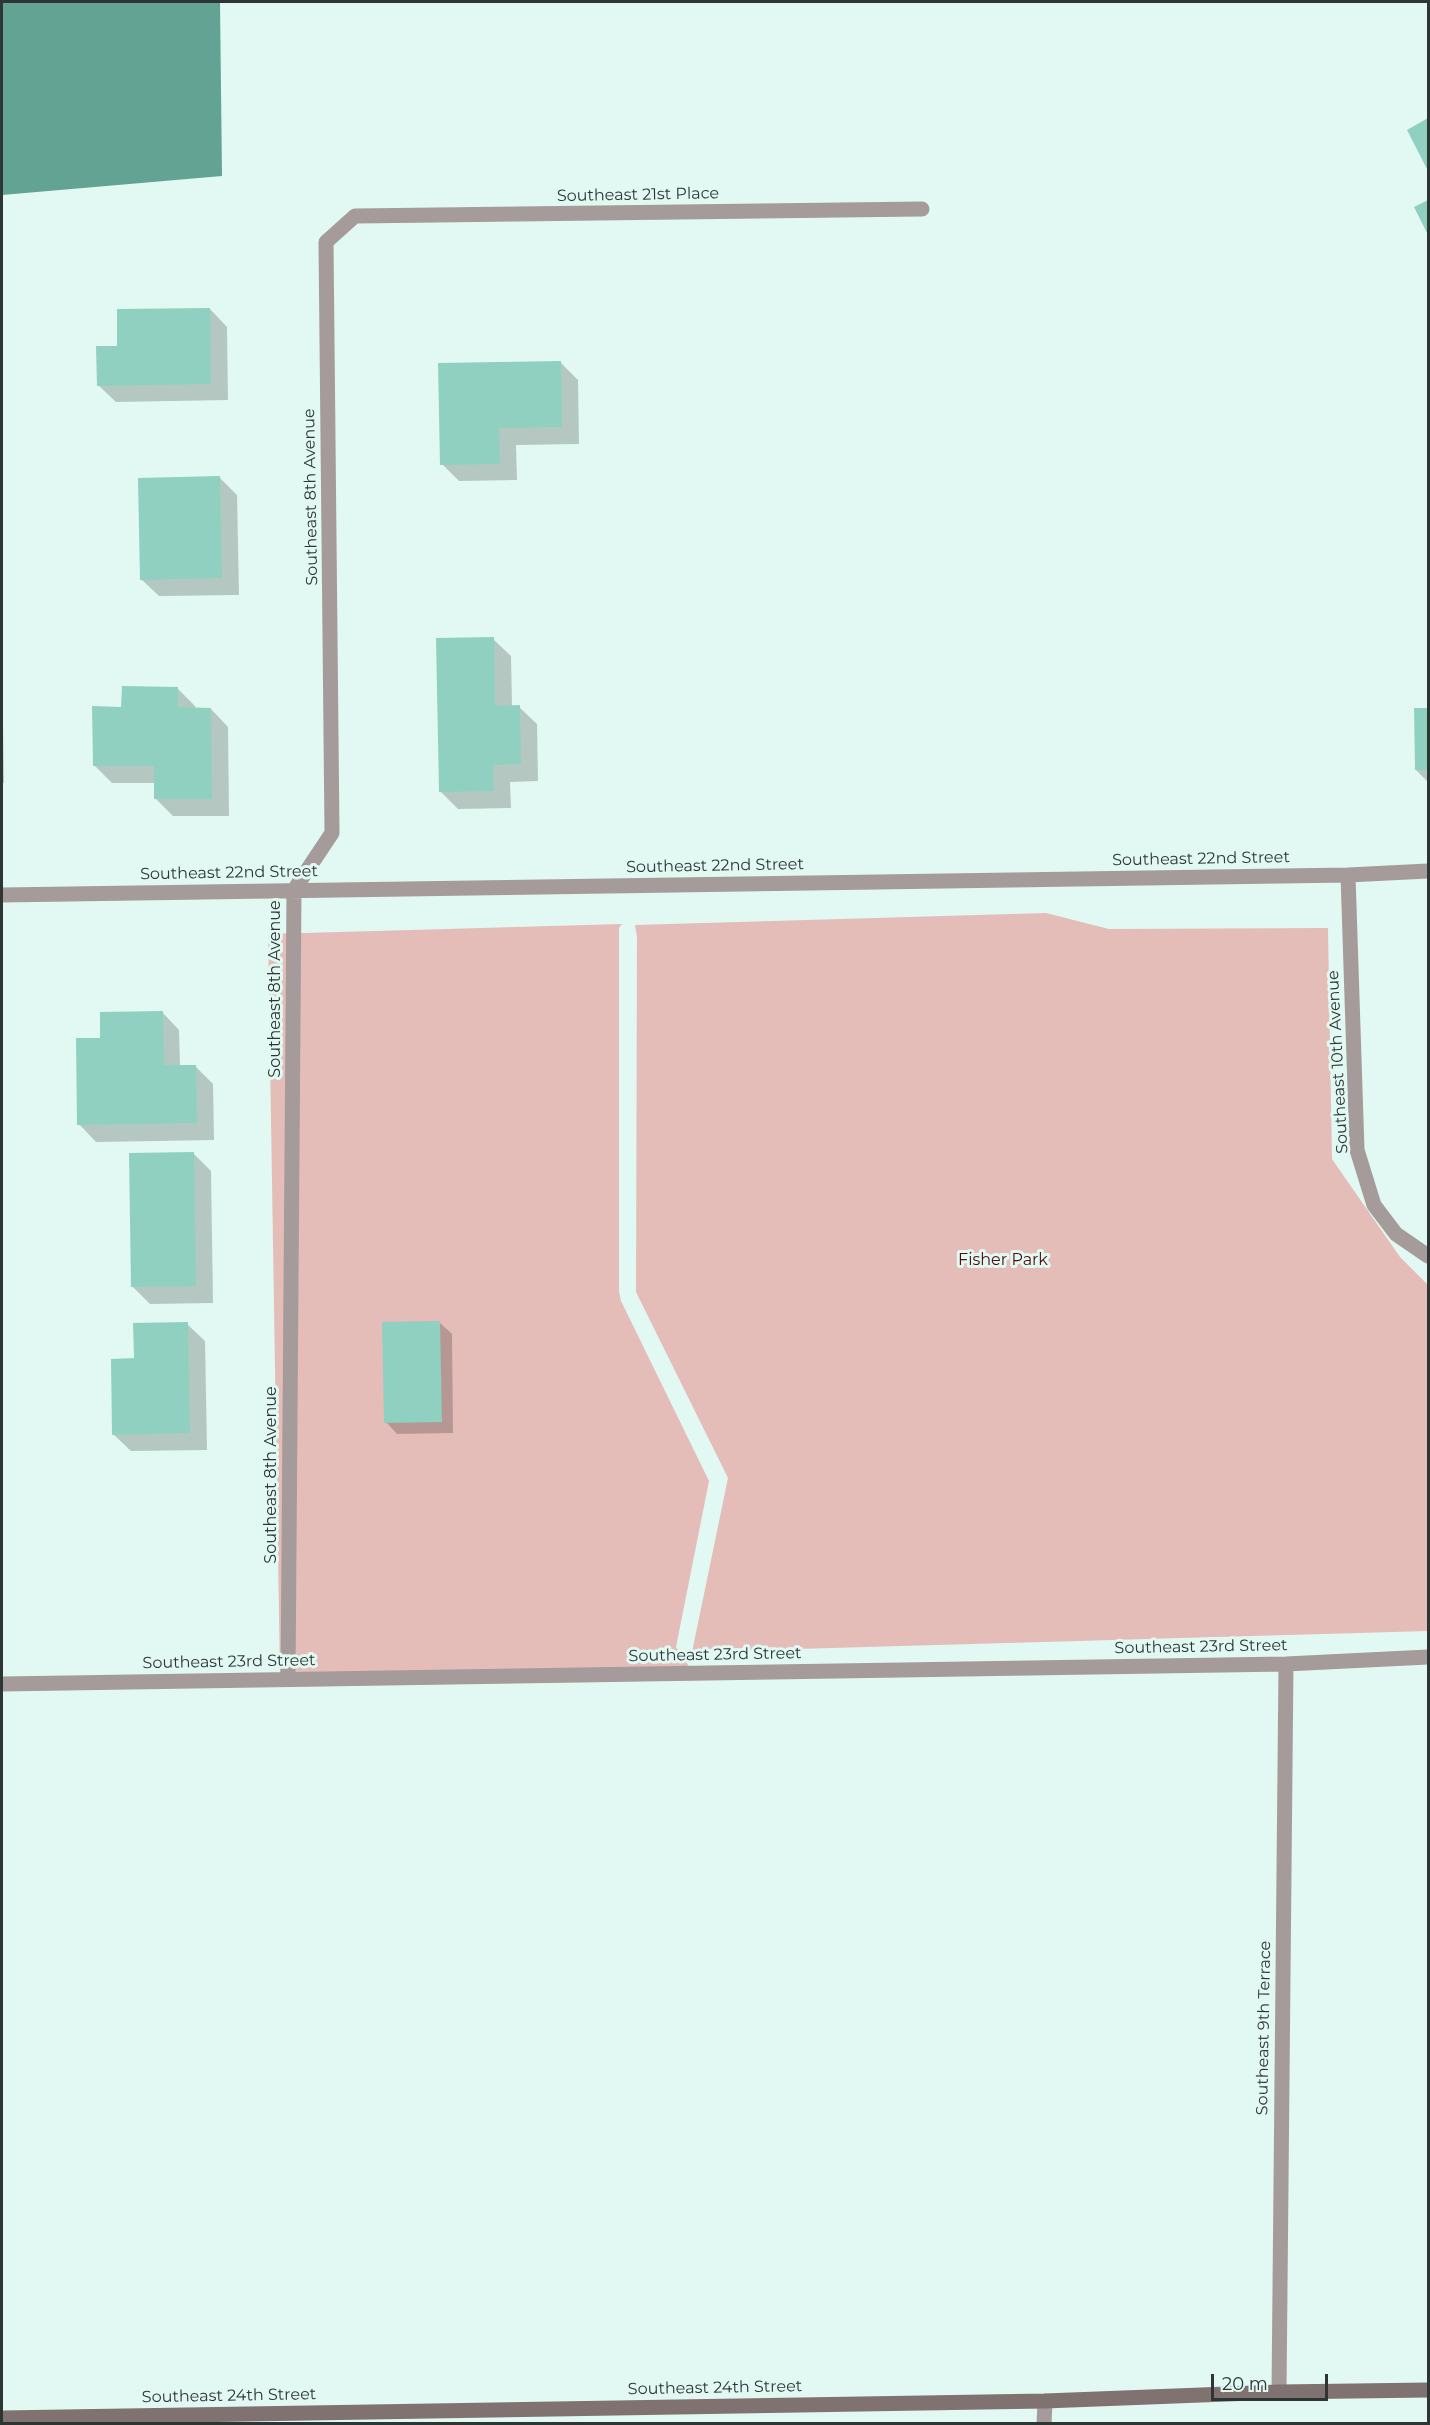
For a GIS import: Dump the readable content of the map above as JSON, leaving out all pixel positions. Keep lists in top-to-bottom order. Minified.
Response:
{"streets":{"street":["Southeast 21st Place","Southeast 8th Avenue","Southeast 22nd Street","Southeast 10th Avenue","Southeast 23rd Street","Southeast 9th Terrace","Southeast 24th Street"]},"crossings":[["Southeast 21st Place","Southeast 8th Avenue"],["Southeast 8th Avenue","Southeast 22nd Street"],["Southeast 8th Avenue","Southeast 23rd Street"],["Southeast 22nd Street","Southeast 10th Avenue"],["Southeast 23rd Street","Southeast 9th Terrace"],["Southeast 9th Terrace","Southeast 24th Street"]],"parks":["Fisher Park"],"scale_bar":"20 m"}
